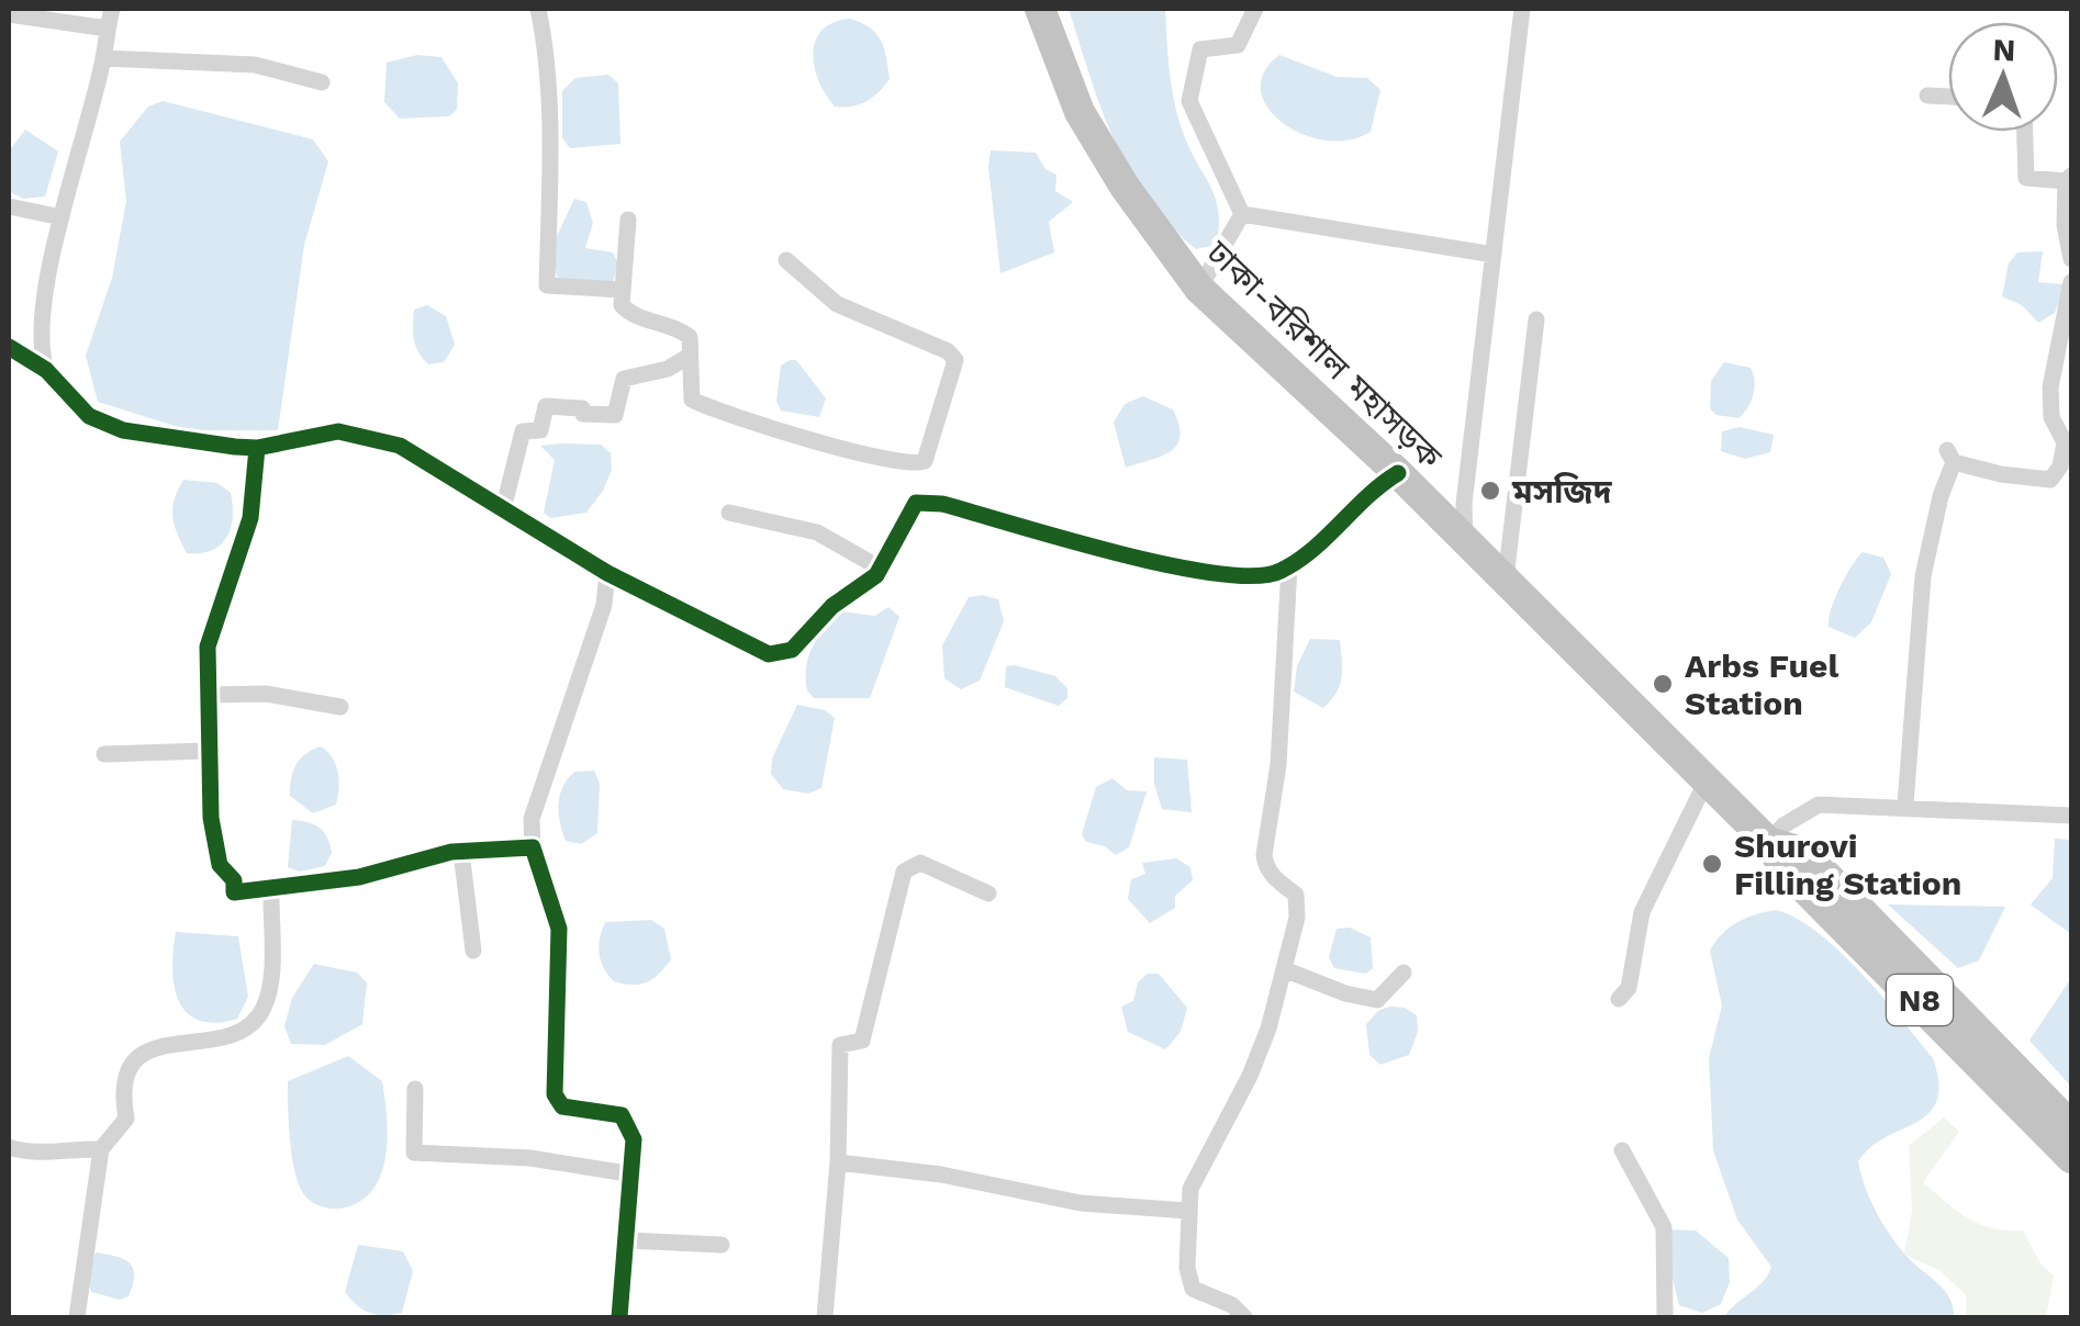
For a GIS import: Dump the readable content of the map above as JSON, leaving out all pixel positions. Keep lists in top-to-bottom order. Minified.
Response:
{"streets":{"highway":["ঢাকা-বরিশাল মহাসড়ক","N8"]},"places":["মসজিদ","Arbs Fuel Station","Shurovi Filling Station"],"north":"top"}
